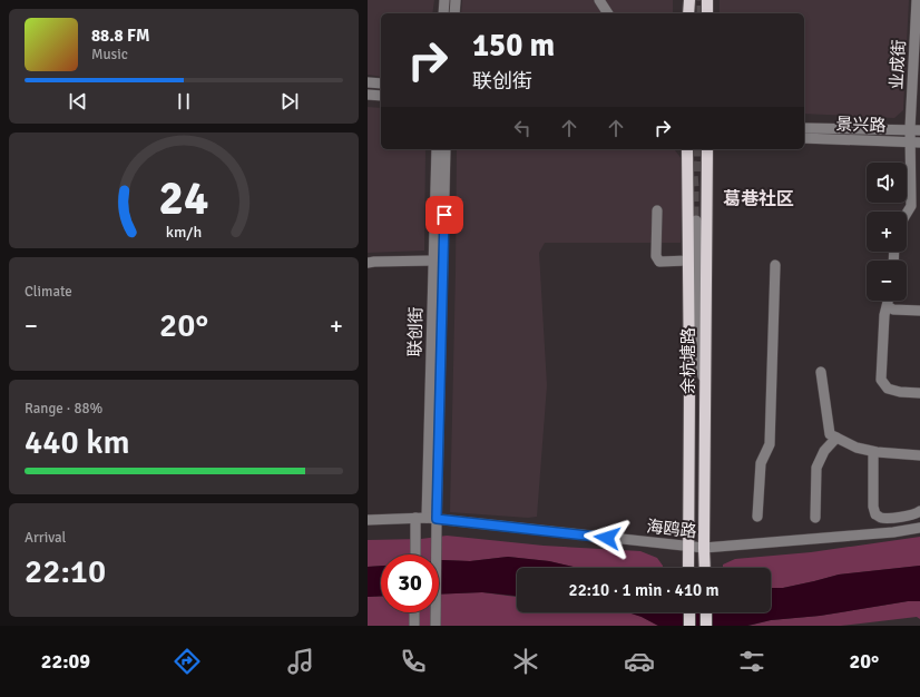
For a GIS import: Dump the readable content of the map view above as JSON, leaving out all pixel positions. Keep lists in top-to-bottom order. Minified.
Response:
{"streets":{"main road":["余杭塘路"],"street":["业成街","景兴路","联创街","海鸥路"]},"crossings":[["业成街","景兴路"],["联创街","海鸥路"],["余杭塘路","海鸥路"]],"districts":["葛巷社区"],"page":{"turn":["150 m","联创街"],"song":["88.8 FM","Music"],"map_buttons":["+","−"],"tile":["Climate",["Range · 88%","440 km"],["Arrival","22:10"]],"heat":["−","20°","+"],"limit":"30","trip":"22:10 · 1 min · 410 m","tabs":["22:09","20°"],"gauge":["24","km/h"]}}
